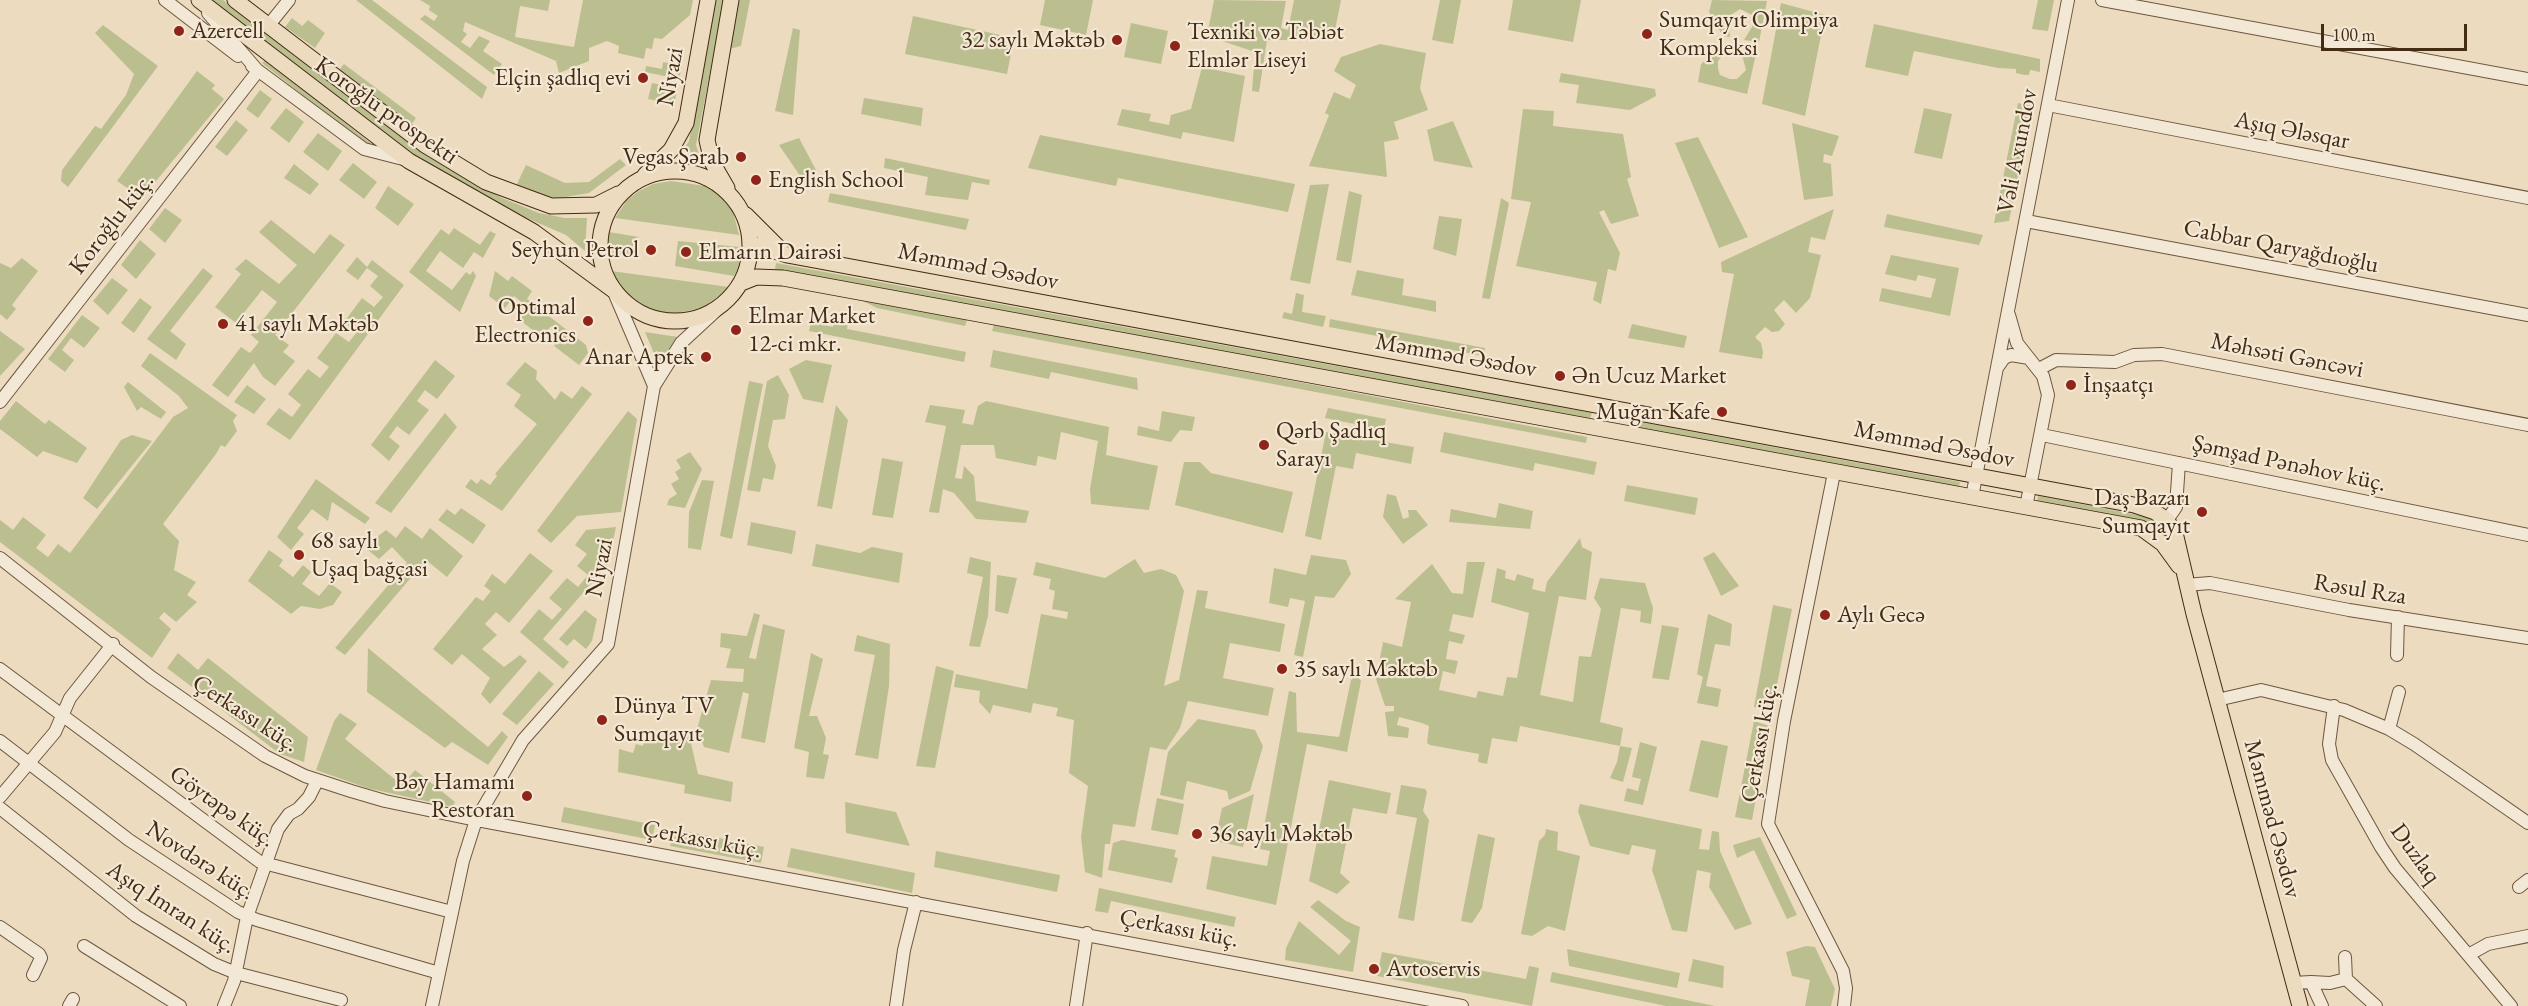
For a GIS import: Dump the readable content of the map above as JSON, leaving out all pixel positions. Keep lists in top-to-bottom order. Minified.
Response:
{"streets":{"main road":["Niyazi","Koroğlu prospekti","Məmməd Əsədov"],"street":["Aşıq Ələsqar","Vəli Axundov","Koroğlu küç.","Cabbar Qaryağdıoğlu","Məhsəti Gəncəvi","Şəmşad Pənəhov küç.","Rəsul Rza","Çerkassı küç.","Göytəpə küç.","Duzlaq","Novdərə küç.","Aşıq İmran küç."]},"crossings":[["Niyazi","Koroğlu prospekti"],["Niyazi","Məmməd Əsədov"],["Niyazi","Çerkassı küç."],["Niyazi","Göytəpə küç."],["Niyazi","Novdərə küç."],["Koroğlu prospekti","Məmməd Əsədov"],["Aşıq Ələsqar","Vəli Axundov"],["Vəli Axundov","Cabbar Qaryağdıoğlu"],["Vəli Axundov","Məmməd Əsədov"],["Məmməd Əsədov","Rəsul Rza"],["Məmməd Əsədov","Çerkassı küç."]],"places":["Azercell","Sumqayıt Olimpiya Kompleksi","32 saylı Məktəb","Texniki və Təbiət Elmlər Liseyi","Elçin şadlıq evi","Vegas Şərab","English School","Seyhun Petrol","Elmarın Dairəsi","Optimal Electronics","41 saylı Məktəb","Elmar Market 12-ci mkr.","Anar Aptek","Ən Ucuz Market","İnşaatçı","Muğan Kafe","Qәrb Şadlıq Sarayı","Daş Bazarı Sumqayıt","68 saylı Uşaq bağçasi","Aylı Gecə","35 saylı Məktəb","Dünya TV Sumqayıt","Bәy Hamamı Restoran","36 saylı Məktəb","Avtoservis"],"scale_bar":"100 m"}
